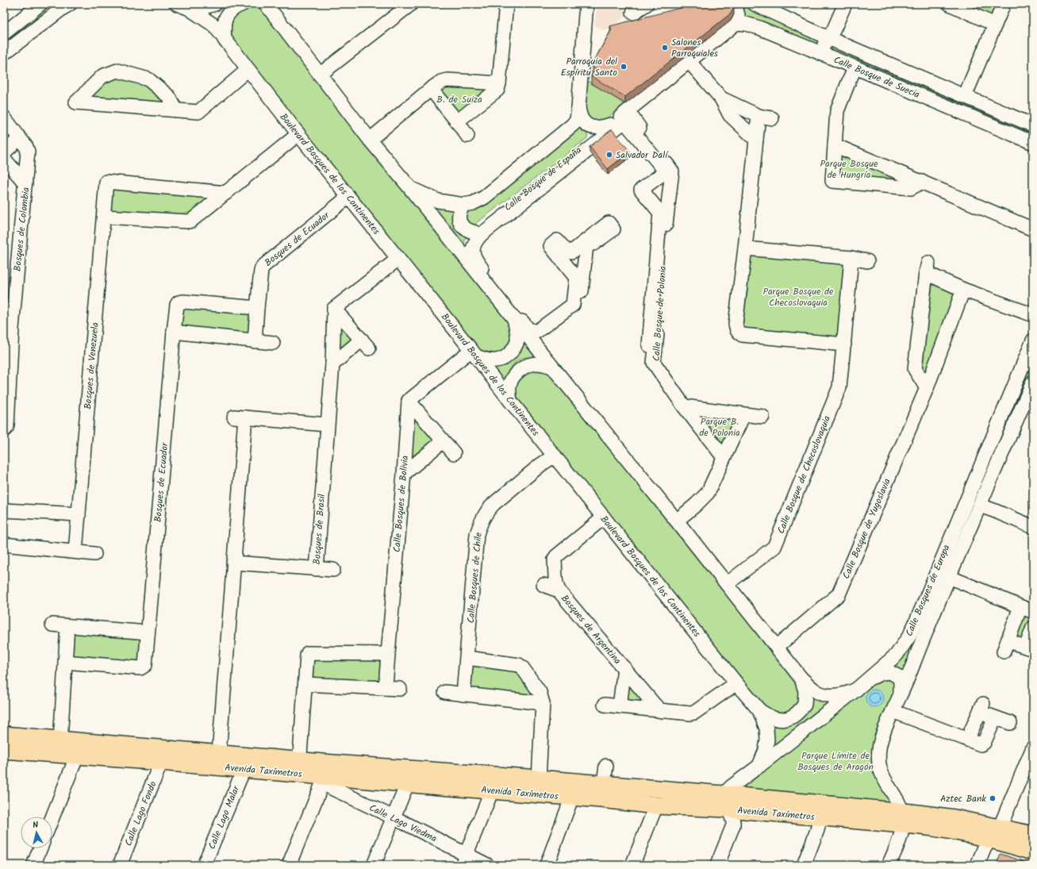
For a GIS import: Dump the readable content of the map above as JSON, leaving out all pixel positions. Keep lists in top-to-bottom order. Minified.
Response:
{"streets":{"main road":["Avenida Taxímetros"],"street":["Calle Bosque de Suecia","Boulevard Bosques de los Continentes","Calle Bosque de España","Bosques de Colombia","Bosques de Ecuador","Calle Bosque de Polonia","Bosques de Venezuela","Calle Bosque de Checoslovaquia","Calle Bosques de Bolivia","Calle Bosque de Yugoslavia","Bosques de Brasil","Calle Bosques de Chile","Calle Bosques de Europa","Bosques de Argentina","Calle Lago Fondo","Calle Lago Malar","Calle Lago Viedma"]},"crossings":[["Calle Bosque de Suecia","Calle Bosque de España"],["Boulevard Bosques de los Continentes","Bosques de Ecuador"],["Boulevard Bosques de los Continentes","Calle Bosques de Chile"],["Boulevard Bosques de los Continentes","Calle Bosques de Europa"],["Boulevard Bosques de los Continentes","Bosques de Argentina"],["Calle Bosques de Europa","Avenida Taxímetros"],["Avenida Taxímetros","Calle Lago Fondo"],["Avenida Taxímetros","Calle Lago Malar"],["Avenida Taxímetros","Calle Lago Viedma"]],"parks":["B. de Suiza","Parque Bosque de Hungría","Parque Bosque de Checoslovaquia","Parque B. de Polonia","Parque Límite de Bosques de Aragón"],"places":["Salones Parroquiales","Parroquia del Espíritu Santo","Salvador Dalí","Aztec Bank"],"north":"top"}
